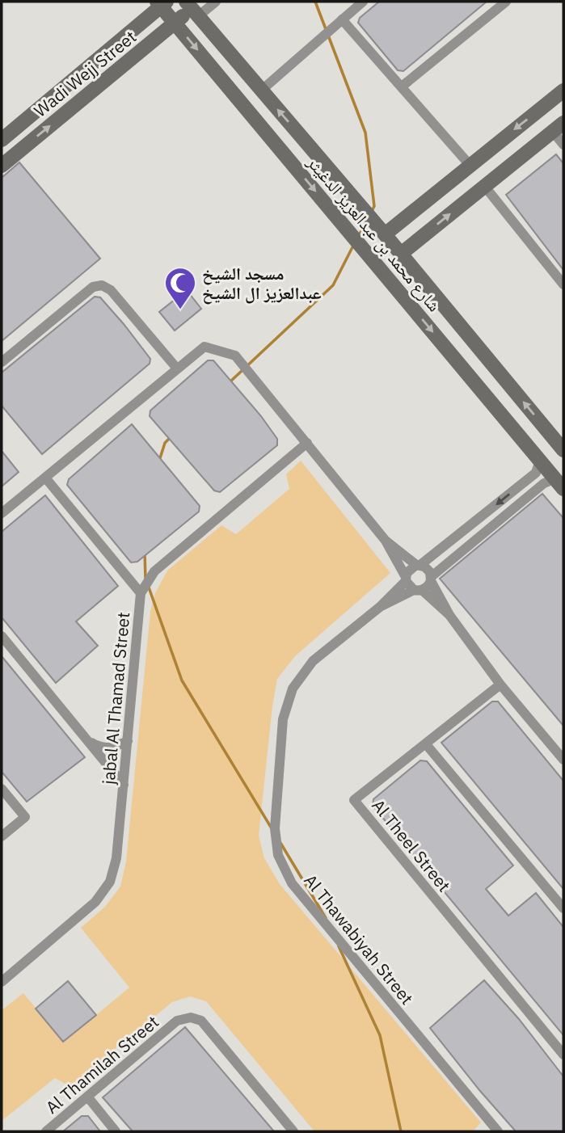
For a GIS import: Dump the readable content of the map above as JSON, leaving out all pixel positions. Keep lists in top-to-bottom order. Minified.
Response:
{"streets":{"street":["Wadi Wejj Street","شارع محمد بن عبدالعزيز الدغيثر","jabal Al Thamad Street","Al Theel Street","Al Thawabiyah Street","Al Thamilah Street"]},"crossings":[["Wadi Wejj Street","شارع محمد بن عبدالعزيز الدغيثر"]],"places":{"mosque":["مسجد الشيخ عبدالعزيز ال الشيخ"]}}
